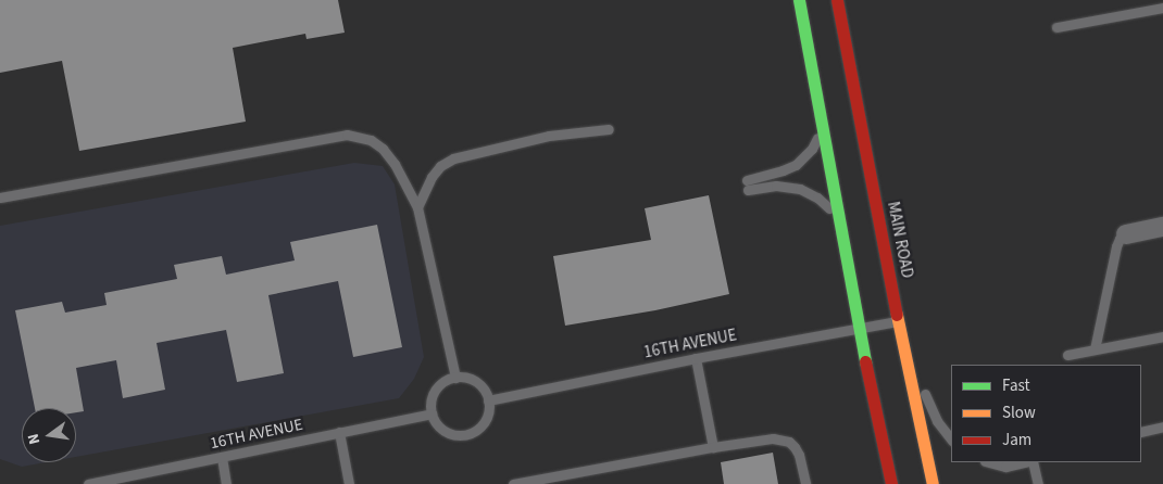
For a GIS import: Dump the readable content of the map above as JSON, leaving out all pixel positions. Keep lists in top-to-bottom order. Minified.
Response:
{"streets":{"main road":["MAIN ROAD"],"lane":["16TH AVENUE"]},"crossings":[["MAIN ROAD","16TH AVENUE"]],"legend":["Fast","Slow","Jam"],"north":"left"}
